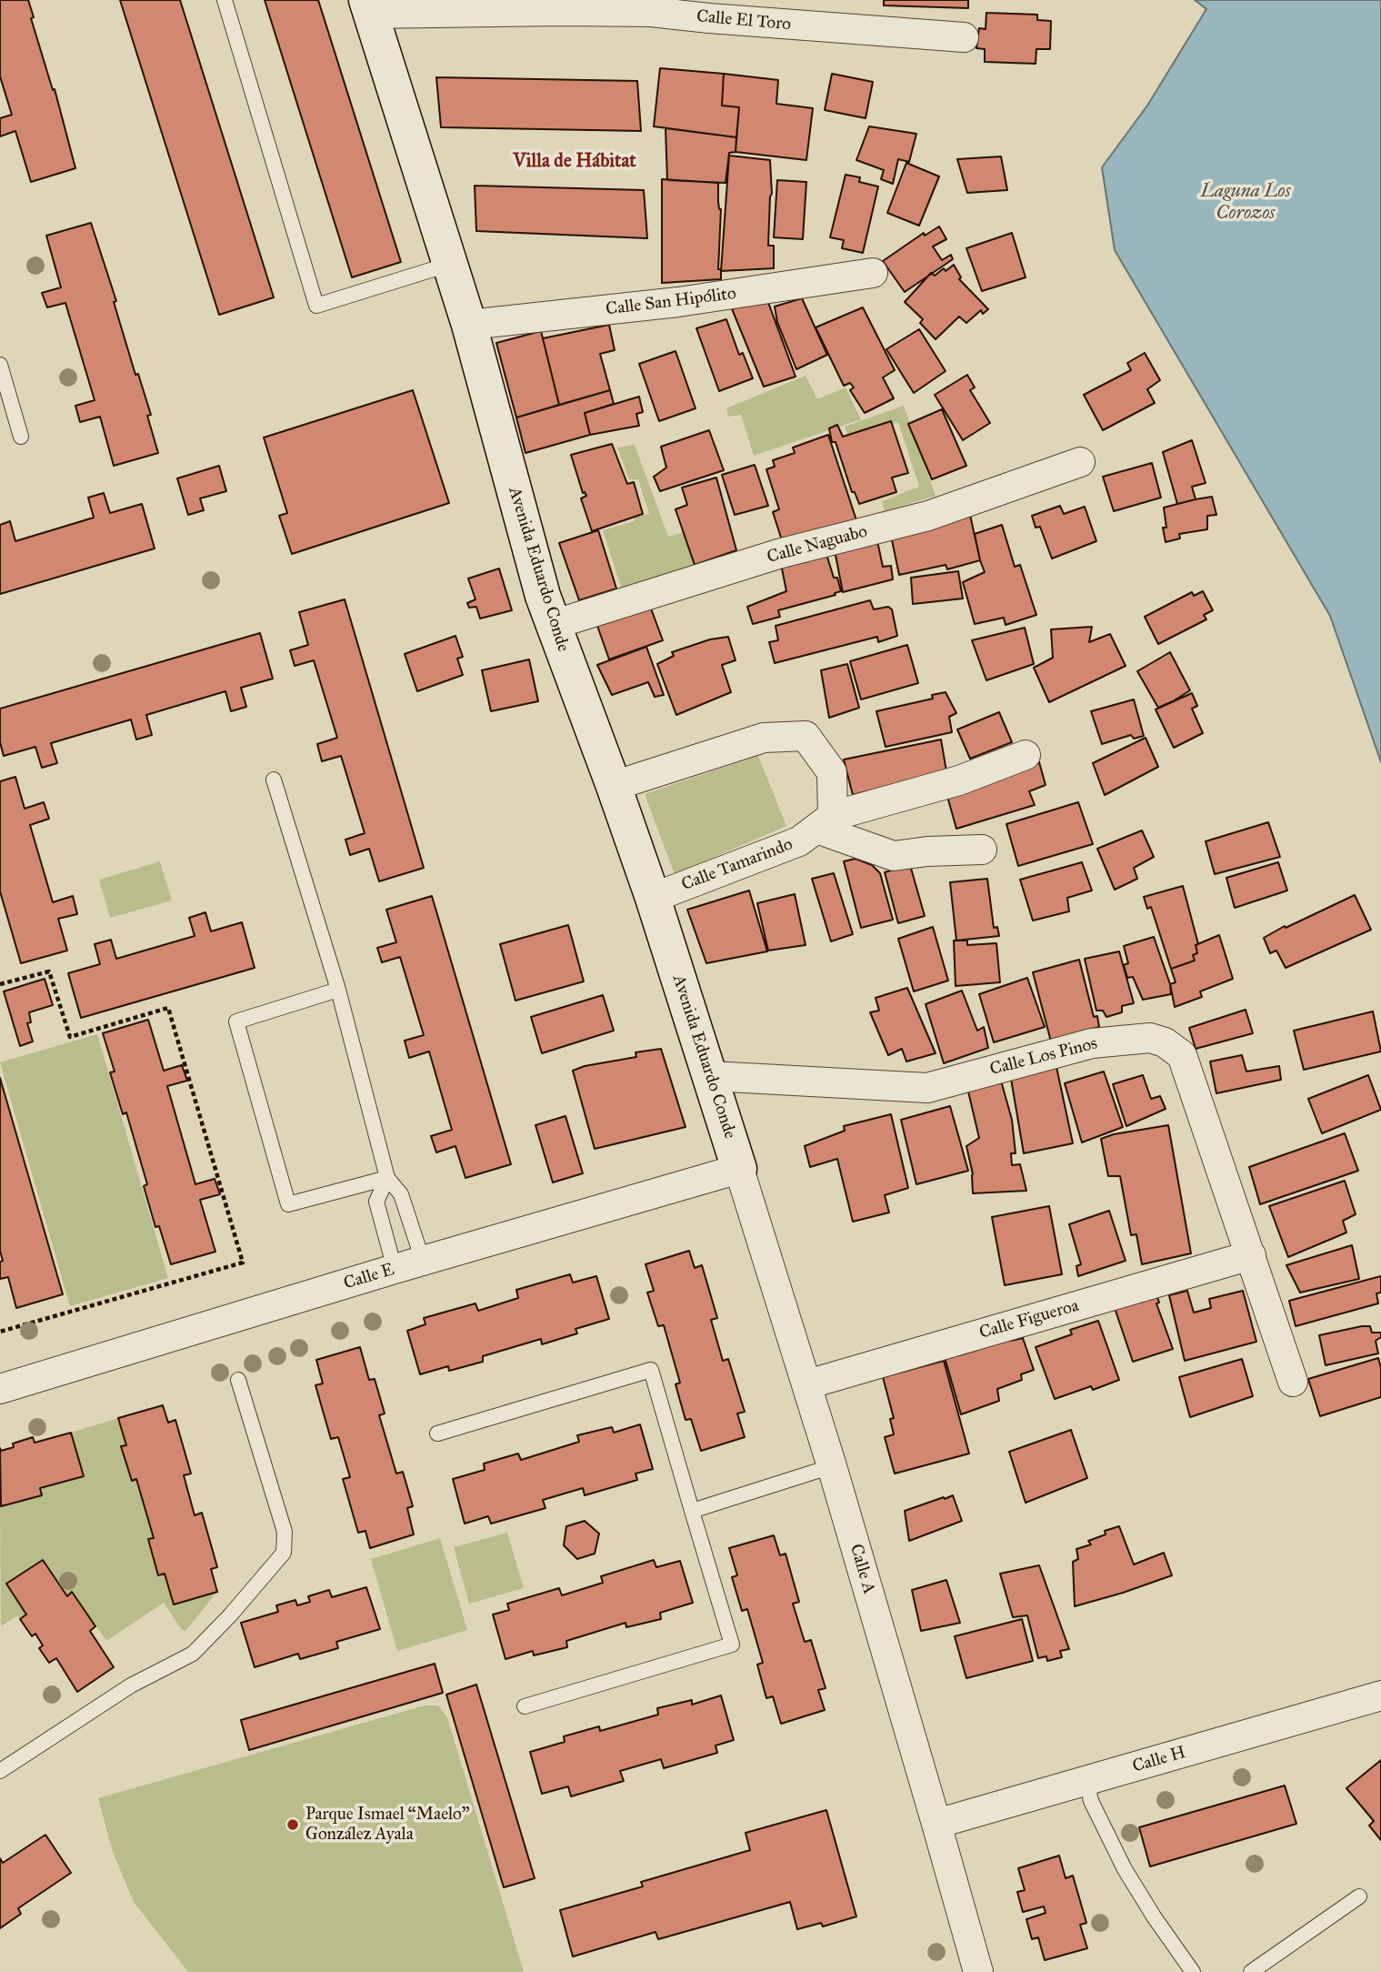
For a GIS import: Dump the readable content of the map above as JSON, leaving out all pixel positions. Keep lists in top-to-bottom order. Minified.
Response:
{"streets":{"street":["Calle El Toro","Calle San Hipólito","Calle Naguabo","Avenida Eduardo Conde","Calle Tamarindo","Calle Los Pinos","Calle E","Calle Figueroa","Calle A","Calle H"]},"crossings":[["Calle El Toro","Avenida Eduardo Conde"],["Calle San Hipólito","Avenida Eduardo Conde"],["Calle Naguabo","Avenida Eduardo Conde"],["Avenida Eduardo Conde","Calle Tamarindo"],["Avenida Eduardo Conde","Calle Los Pinos"],["Avenida Eduardo Conde","Calle E"],["Avenida Eduardo Conde","Calle A"],["Calle Los Pinos","Calle Figueroa"],["Calle E","Calle A"],["Calle Figueroa","Calle A"],["Calle A","Calle H"]],"districts":["Villa de Hábitat"],"water":["Laguna Los Corozos"],"places":["Parque Ismael “Maelo” González Ayala"]}
